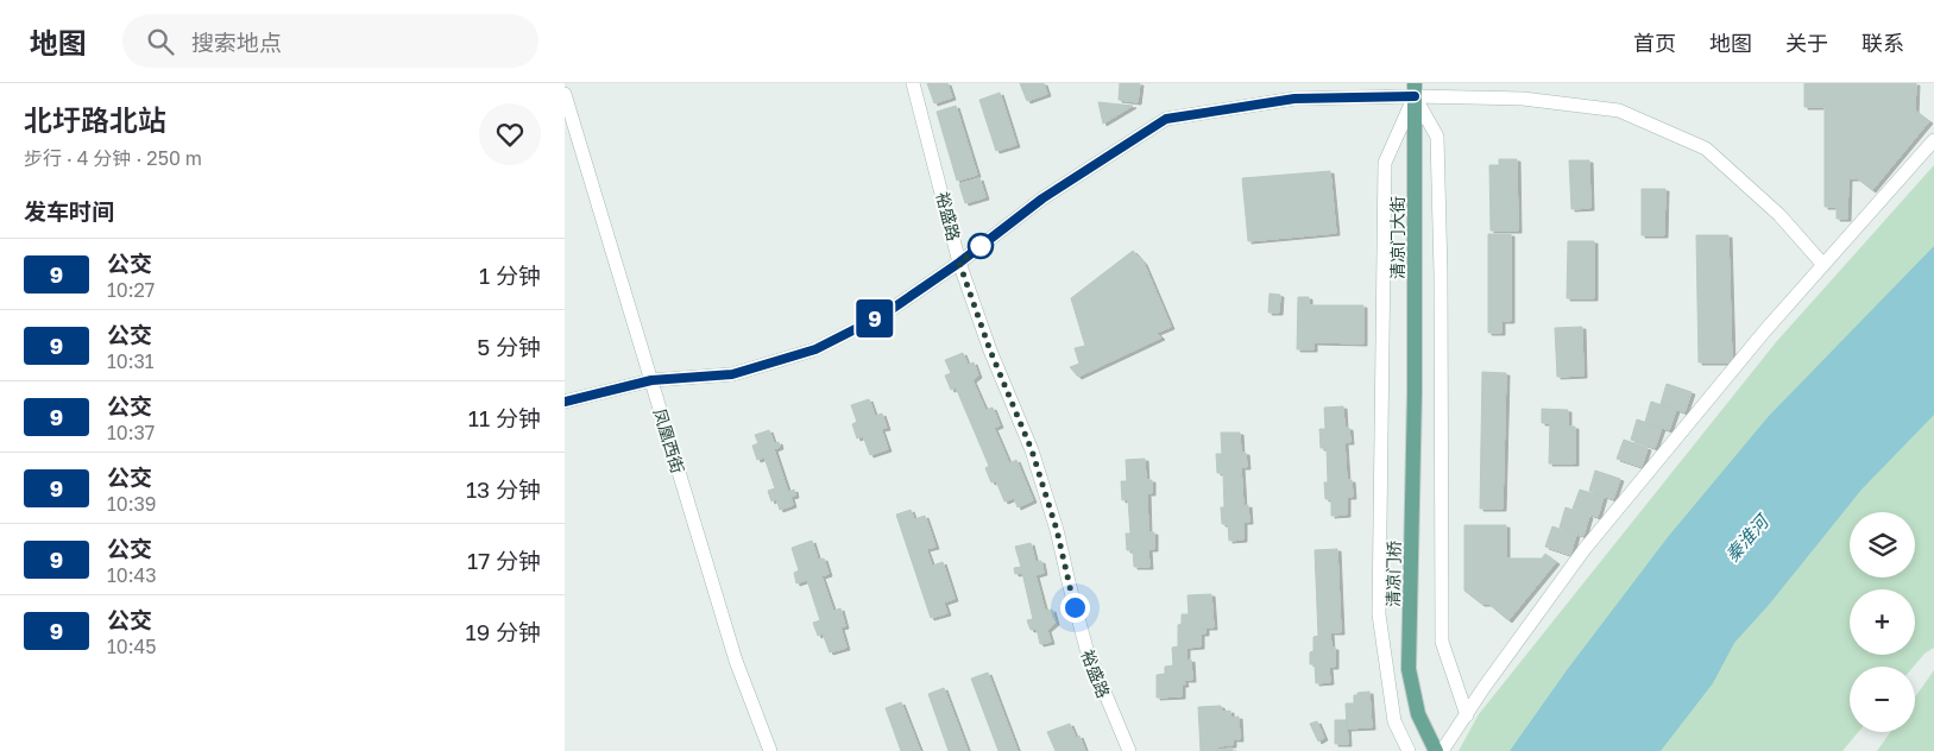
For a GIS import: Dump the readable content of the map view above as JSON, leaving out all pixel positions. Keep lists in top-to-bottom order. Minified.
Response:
{"streets":{"main road":["清凉门大街","清凉门桥"],"street":["裕盛路","凤凰西街"]},"crossings":[["清凉门大街","清凉门桥"]],"water":["秦淮河"],"lines":["bus line 9"],"page":{"header":"地图","search":"搜索地点","nav":["首页","地图","关于","联系"],"heading":[["北圩路北站","步行 · 4 分钟 · 250 m"],"发车时间"],"on_map":"9","list":[{"mark":"9","name":"公交","note":"10:27","value":"1 分钟"},{"mark":"9","name":"公交","note":"10:31","value":"5 分钟"},{"mark":"9","name":"公交","note":"10:37","value":"11 分钟"},{"mark":"9","name":"公交","note":"10:39","value":"13 分钟"},{"mark":"9","name":"公交","note":"10:43","value":"17 分钟"},{"mark":"9","name":"公交","note":"10:45","value":"19 分钟"}],"map_buttons":["+","−"]}}
